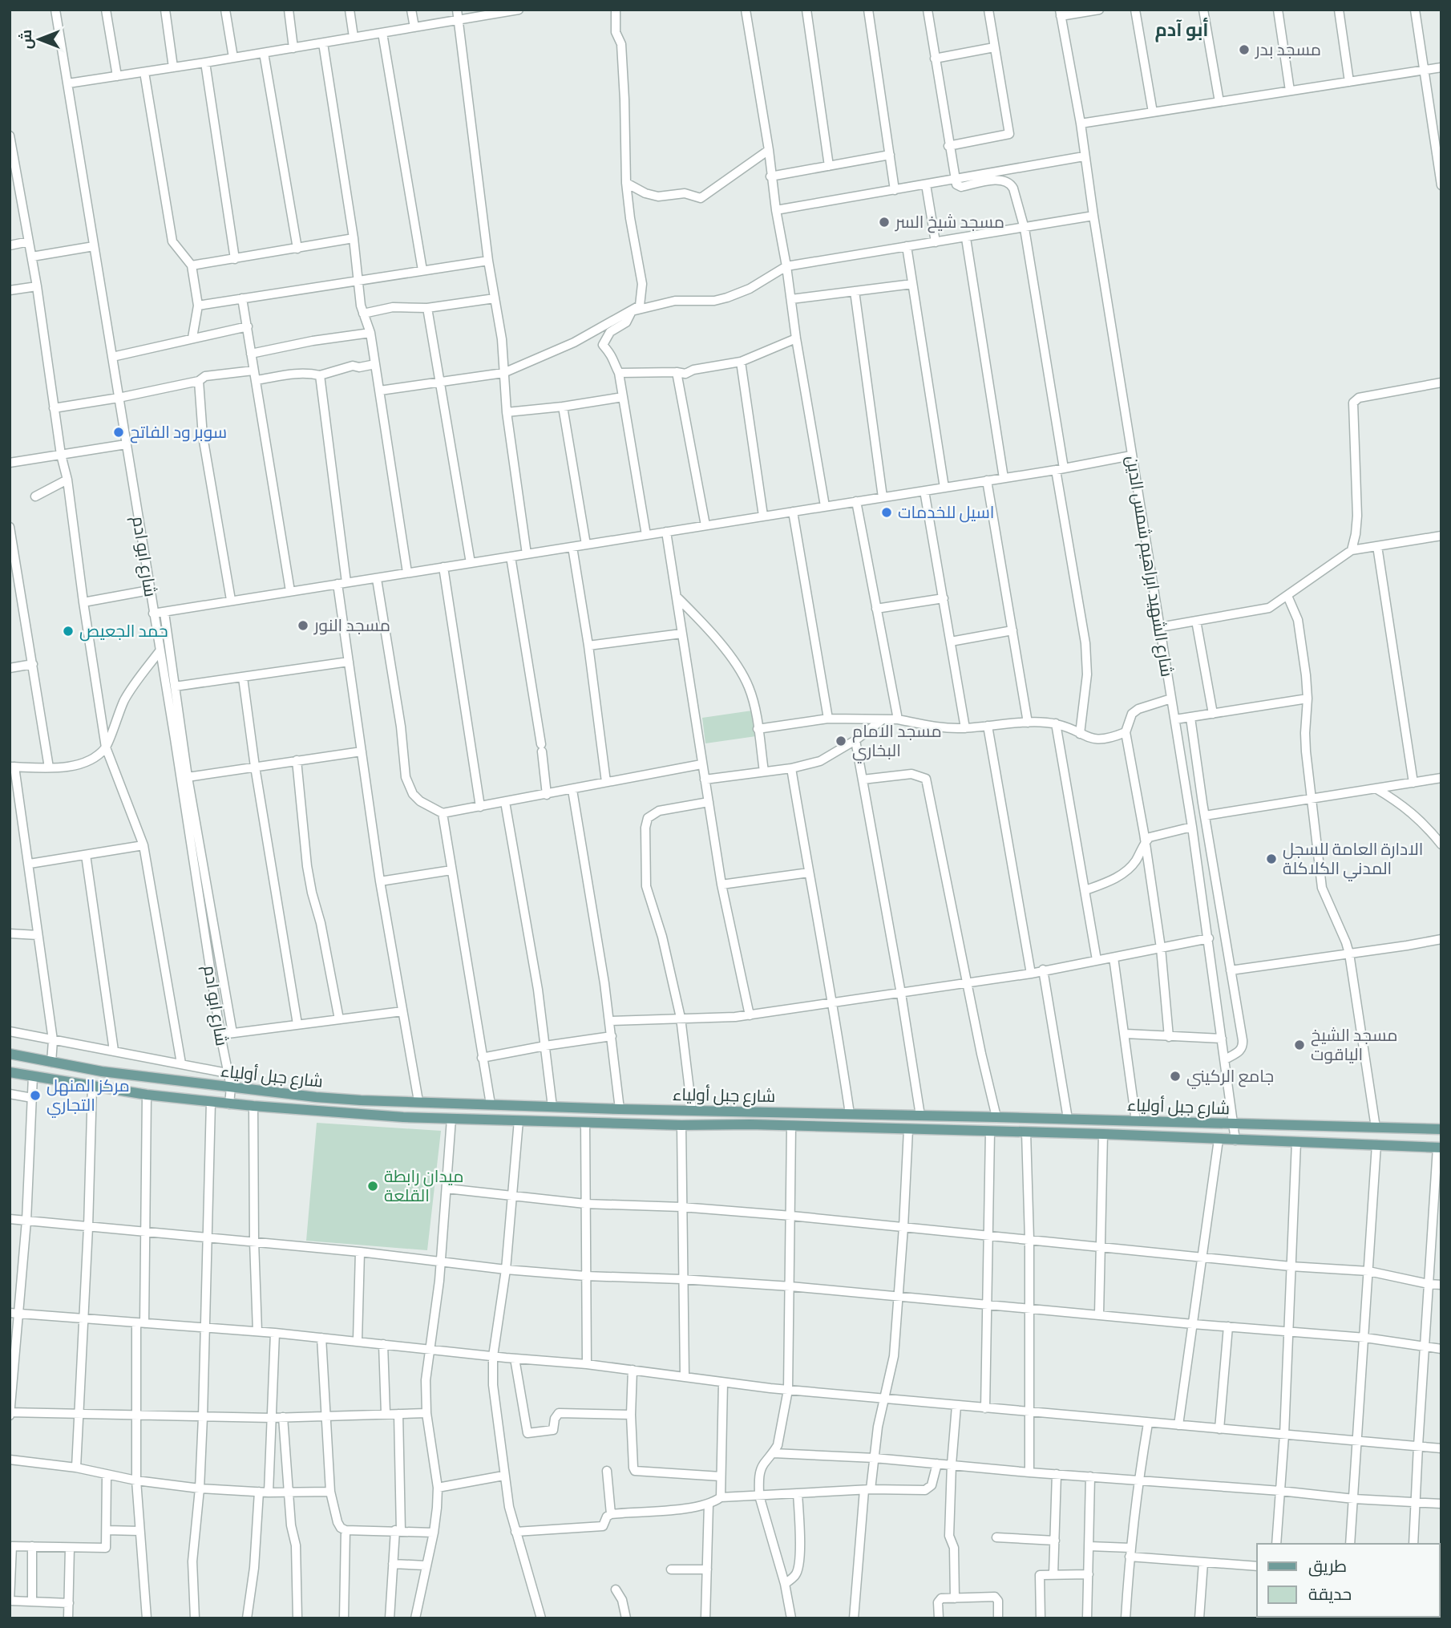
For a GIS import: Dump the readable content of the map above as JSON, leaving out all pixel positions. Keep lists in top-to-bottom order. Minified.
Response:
{"streets":{"main road":["شارع جبل أولياء"],"street":["شارع ابو ادم","شارع الشهيد ابراهيم شمس الدين"]},"crossings":[["شارع ابو ادم","شارع جبل أولياء"],["شارع الشهيد ابراهيم شمس الدين","شارع جبل أولياء"]],"districts":["أبو آدم"],"places":["مسجد بدر","مسجد شيخ السر","سوبر ود الفاتح","اسيل للخدمات","مسجد النور","حمد الجعيص","مسجد الامام البخاري","الادارة العامة للسجل المدني الكلاكلة","مسجد الشيخ الياقوت","جامع الركيني","مركز المنهل التجاري","ميدان رابطة القلعة"],"legend":["طريق","حديقة"],"north":"left"}
